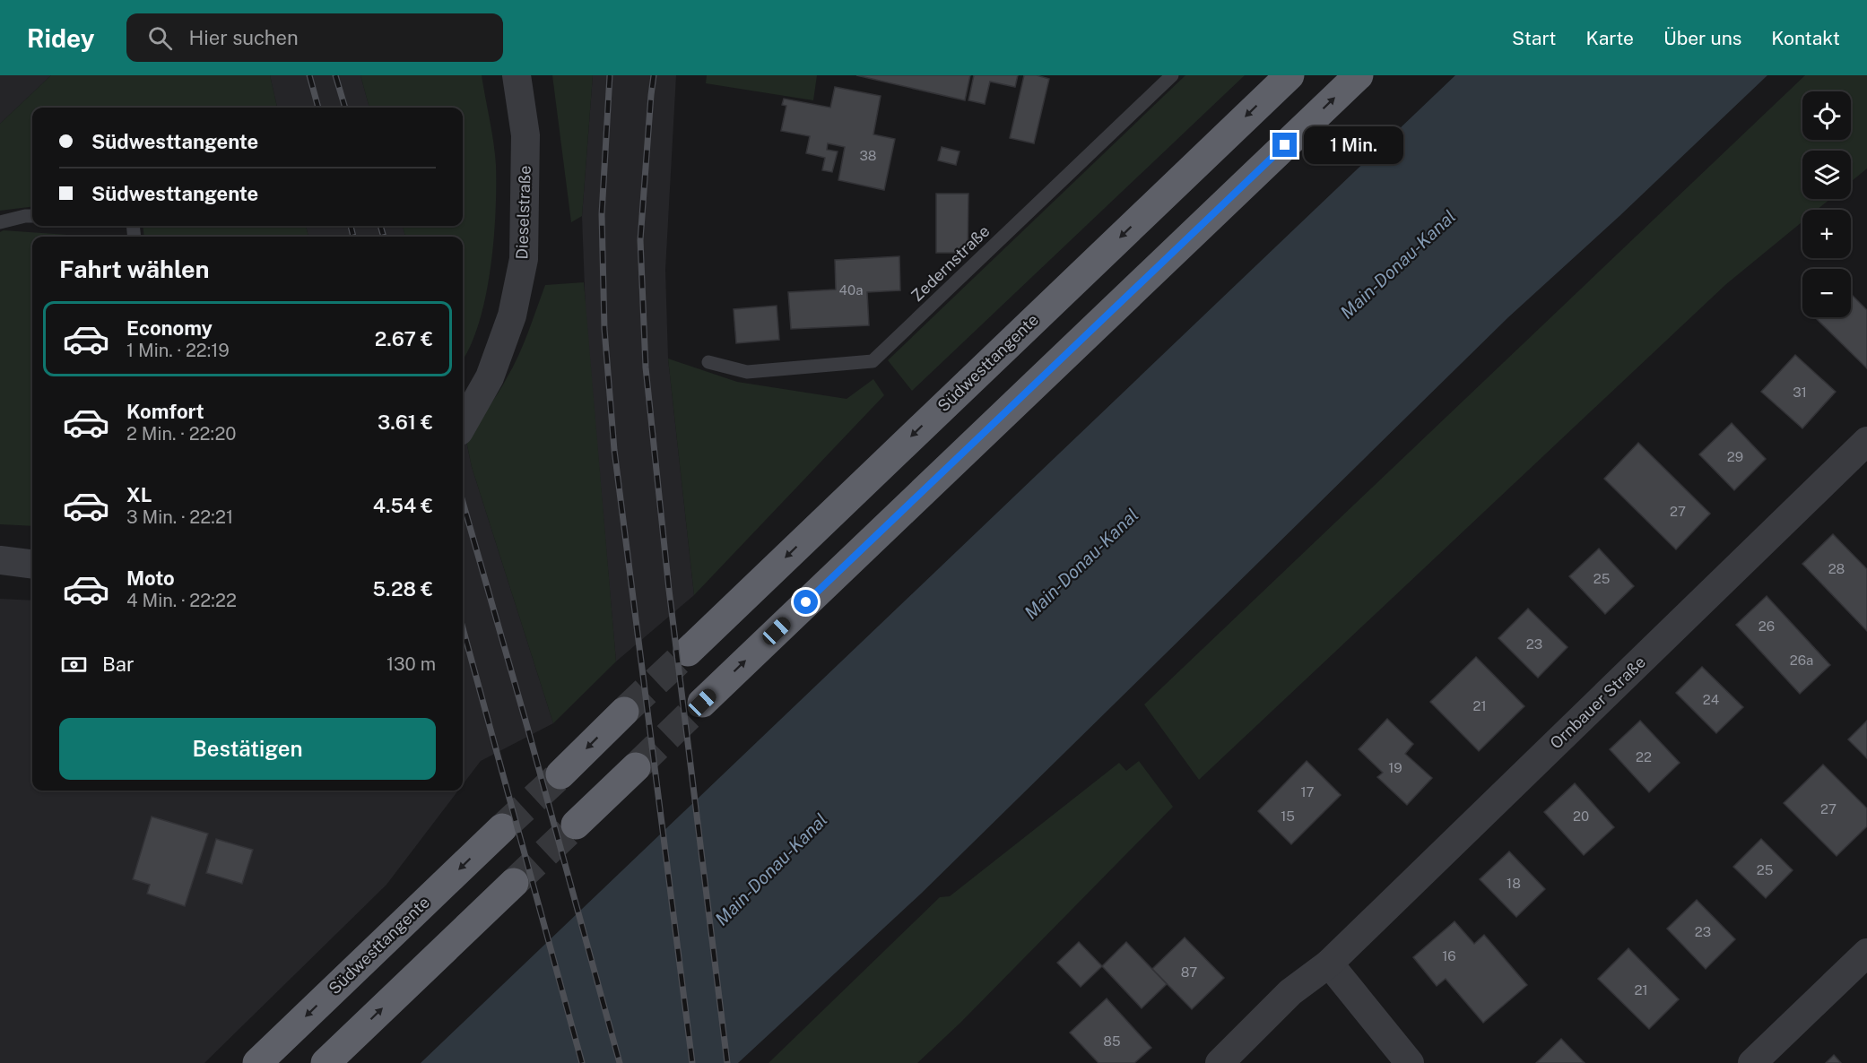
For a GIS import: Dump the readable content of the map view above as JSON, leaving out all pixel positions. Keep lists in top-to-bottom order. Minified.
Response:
{"streets":{"highway":["Südwesttangente"],"street":["Dieselstraße","Ornbauer Straße"],"lane":["Zedernstraße"]},"water":["Main-Donau-Kanal"],"house_numbers":["38","40a","31","29","27","28","25","26","23","26a","24","21","22","19","17","27","15","20","25","18","23","16","87","21","85"],"page":{"header":"Ridey","search":"Hier suchen","nav":["Start","Karte","Über uns","Kontakt"],"map_buttons":["+","−"],"banner":["Südwesttangente","Südwesttangente"],"bubble":"1 Min.","heading":"Fahrt wählen","list":[{"name":"Economy","note":"1 Min. · 22:19","value":"2.67 €"},{"name":"Komfort","note":"2 Min. · 22:20","value":"3.61 €"},{"name":"XL","note":"3 Min. · 22:21","value":"4.54 €"},{"name":"Moto","note":"4 Min. · 22:22","value":"5.28 €"}],"pay":["Bar","130 m"],"buttons":"Bestätigen"}}
